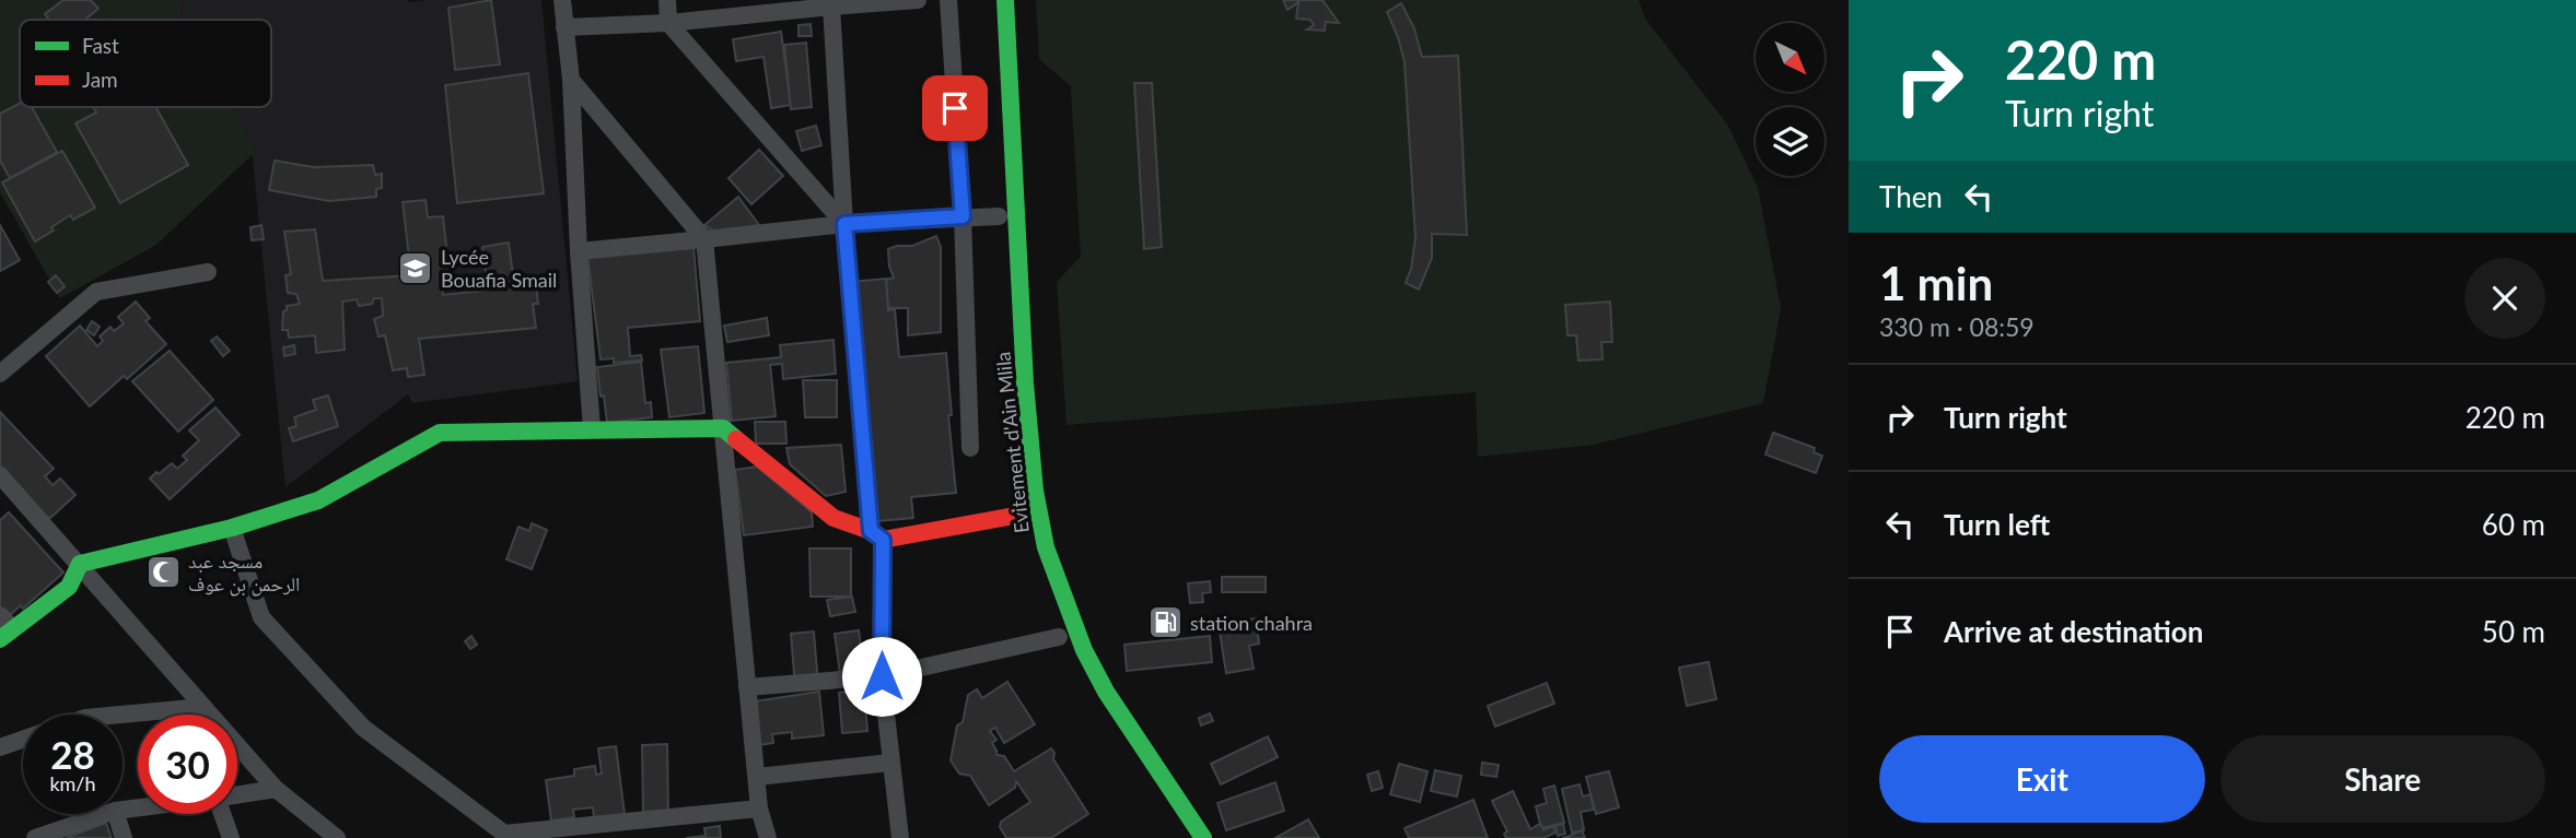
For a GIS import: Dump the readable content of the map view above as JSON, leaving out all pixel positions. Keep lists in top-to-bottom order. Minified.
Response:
{"streets":{"main road":["Evitement d'Ain Mlila"]},"places":{"school or university":["Lycée Bouafia Smail"],"mosque":["مسجد عبد الرحمن بن عوف"],"fuel station":["station chahra"]},"legend":["Fast","Jam"],"north":"bottom right","page":{"turn":["220 m","Turn right"],"then":"Then","heading":["1 min","330 m · 08:59"],"list":[{"name":"Turn right","value":"220 m"},{"name":"Turn left","value":"60 m"},{"name":"Arrive at destination","value":"50 m"}],"speed":"28 km/h","limit":"30","buttons":["Exit","Share"]}}
